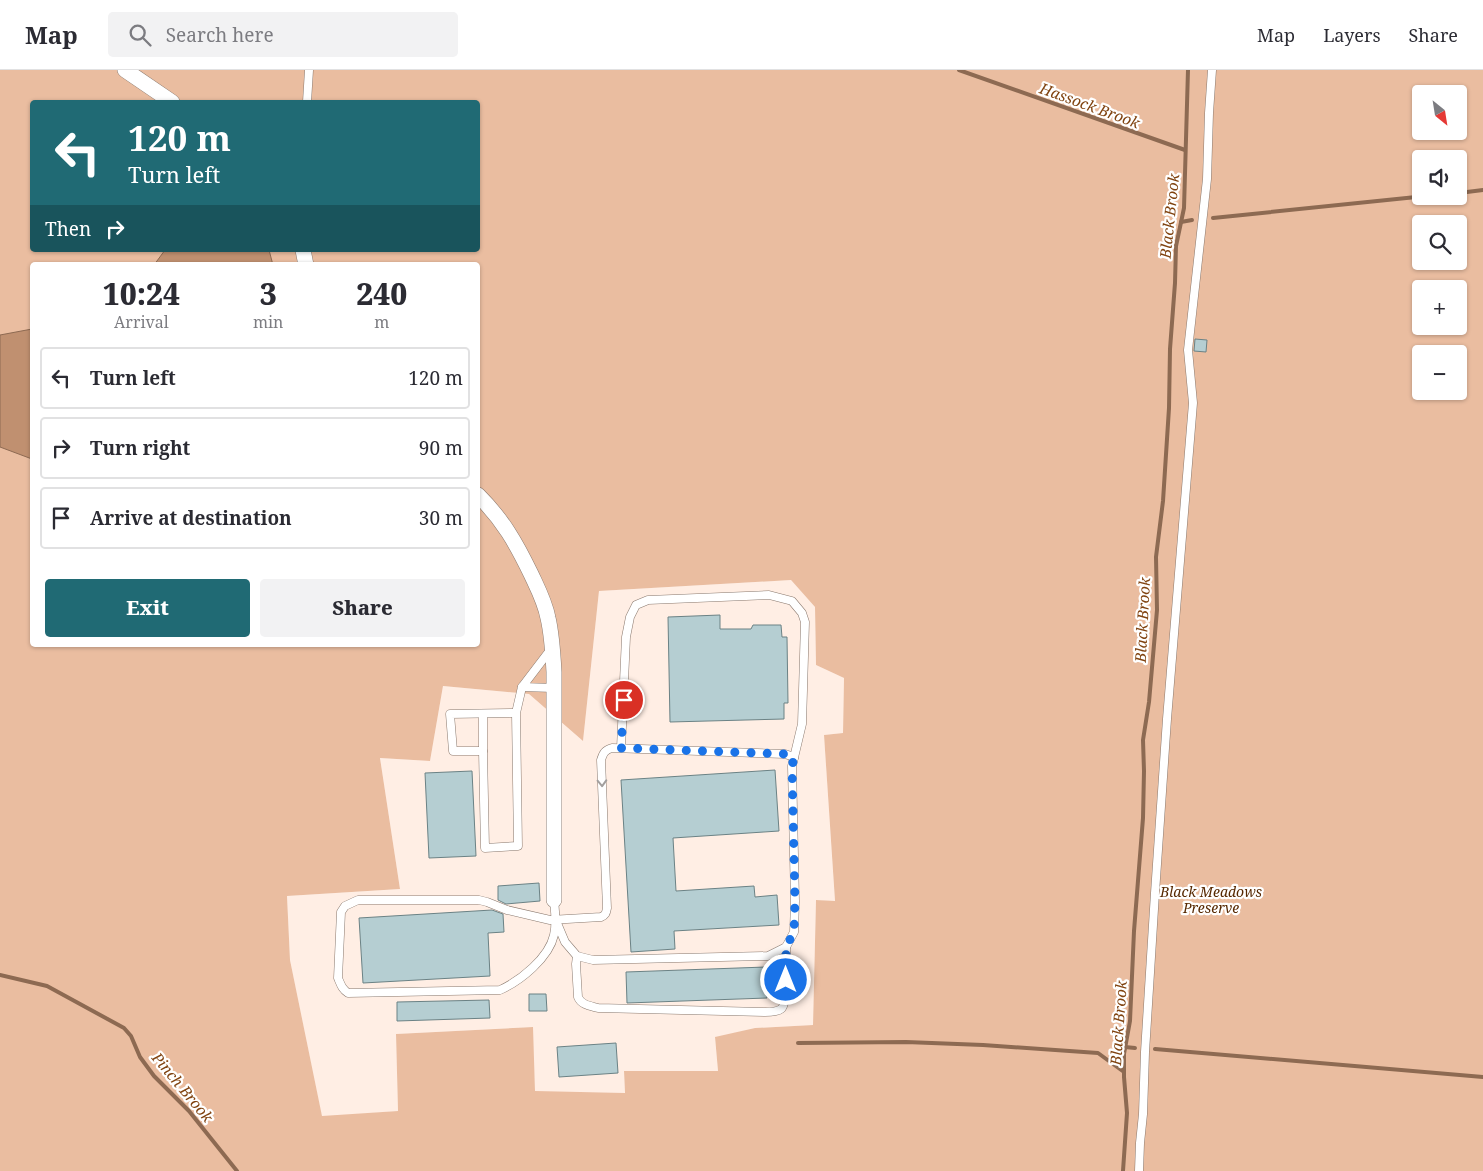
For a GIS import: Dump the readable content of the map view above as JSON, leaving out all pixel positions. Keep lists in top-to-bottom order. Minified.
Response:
{"water":["Hassock Brook","Black Brook","Pinch Brook"],"parks":["Black Meadows Preserve"],"north":"bottom right","page":{"header":"Map","search":"Search here","nav":["Map","Layers","Share"],"map_buttons":["+","−"],"turn":["120 m","Turn left"],"then":"Then","eta":["10:24","Arrival","3","min","240","m"],"list":[{"name":"Turn left","value":"120 m"},{"name":"Turn right","value":"90 m"},{"name":"Arrive at destination","value":"30 m"}],"buttons":["Exit","Share"]}}
